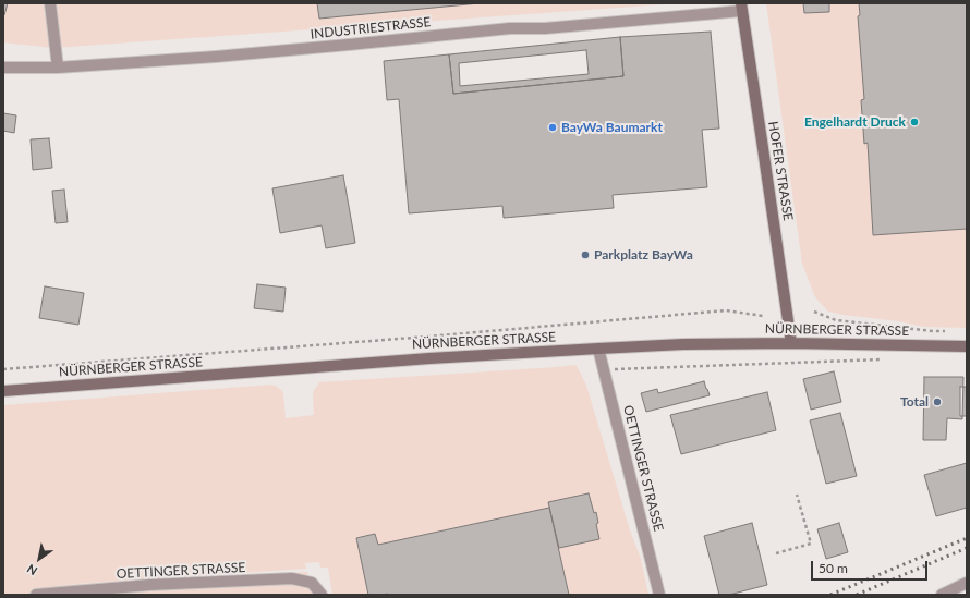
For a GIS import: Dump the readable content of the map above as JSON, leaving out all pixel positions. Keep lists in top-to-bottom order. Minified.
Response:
{"streets":{"main road":["HOFER STRASSE","NÜRNBERGER STRASSE"],"street":["INDUSTRIESTRASSE","OETTINGER STRASSE"]},"crossings":[["INDUSTRIESTRASSE","HOFER STRASSE"],["HOFER STRASSE","NÜRNBERGER STRASSE"],["NÜRNBERGER STRASSE","OETTINGER STRASSE"]],"places":["Engelhardt Druck","BayWa Baumarkt","Parkplatz BayWa","Total"],"scale_bar":"50 m","north":"bottom left"}
